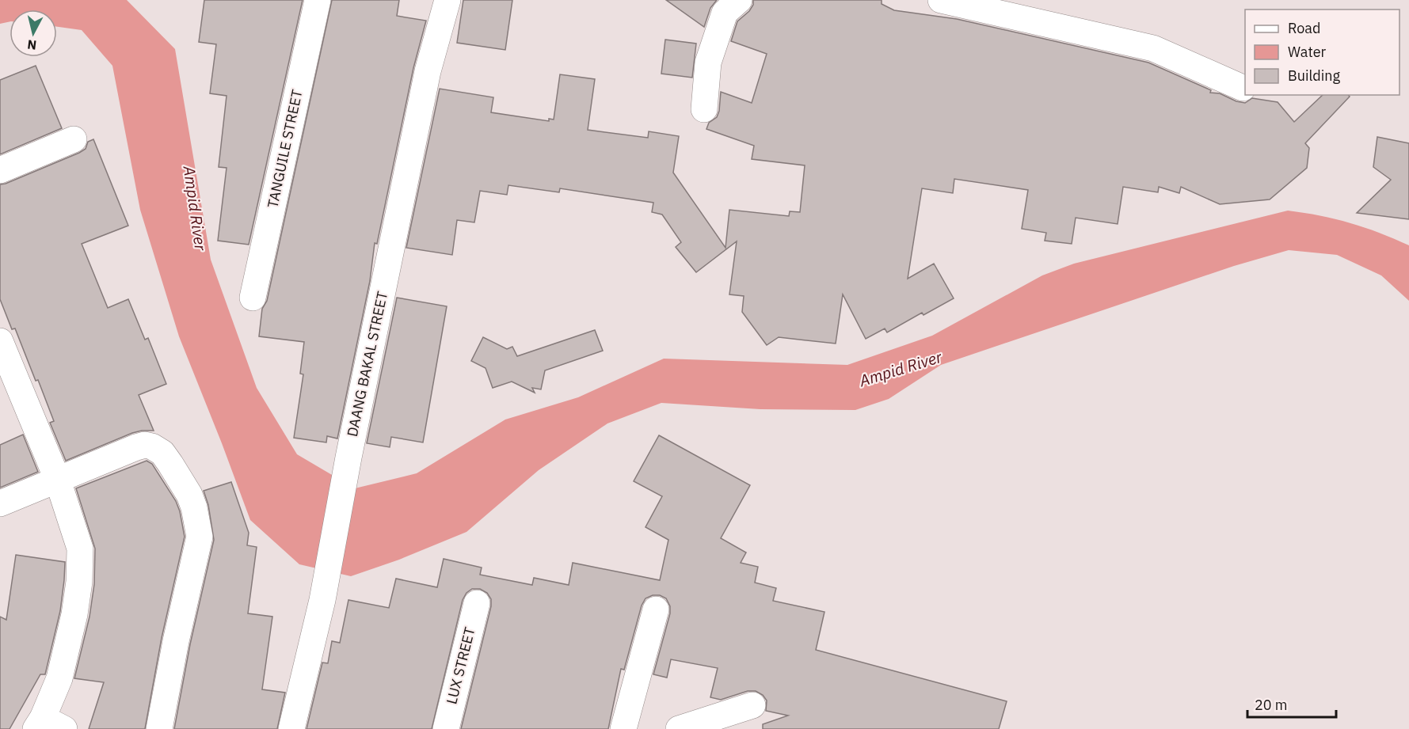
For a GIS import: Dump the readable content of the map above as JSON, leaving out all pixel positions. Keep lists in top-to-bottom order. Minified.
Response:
{"streets":{"street":["TANGUILE STREET","DAANG BAKAL STREET","LUX STREET"]},"water":["Ampid River"],"legend":["Road","Water","Building"],"scale_bar":"20 m","north":"bottom"}
